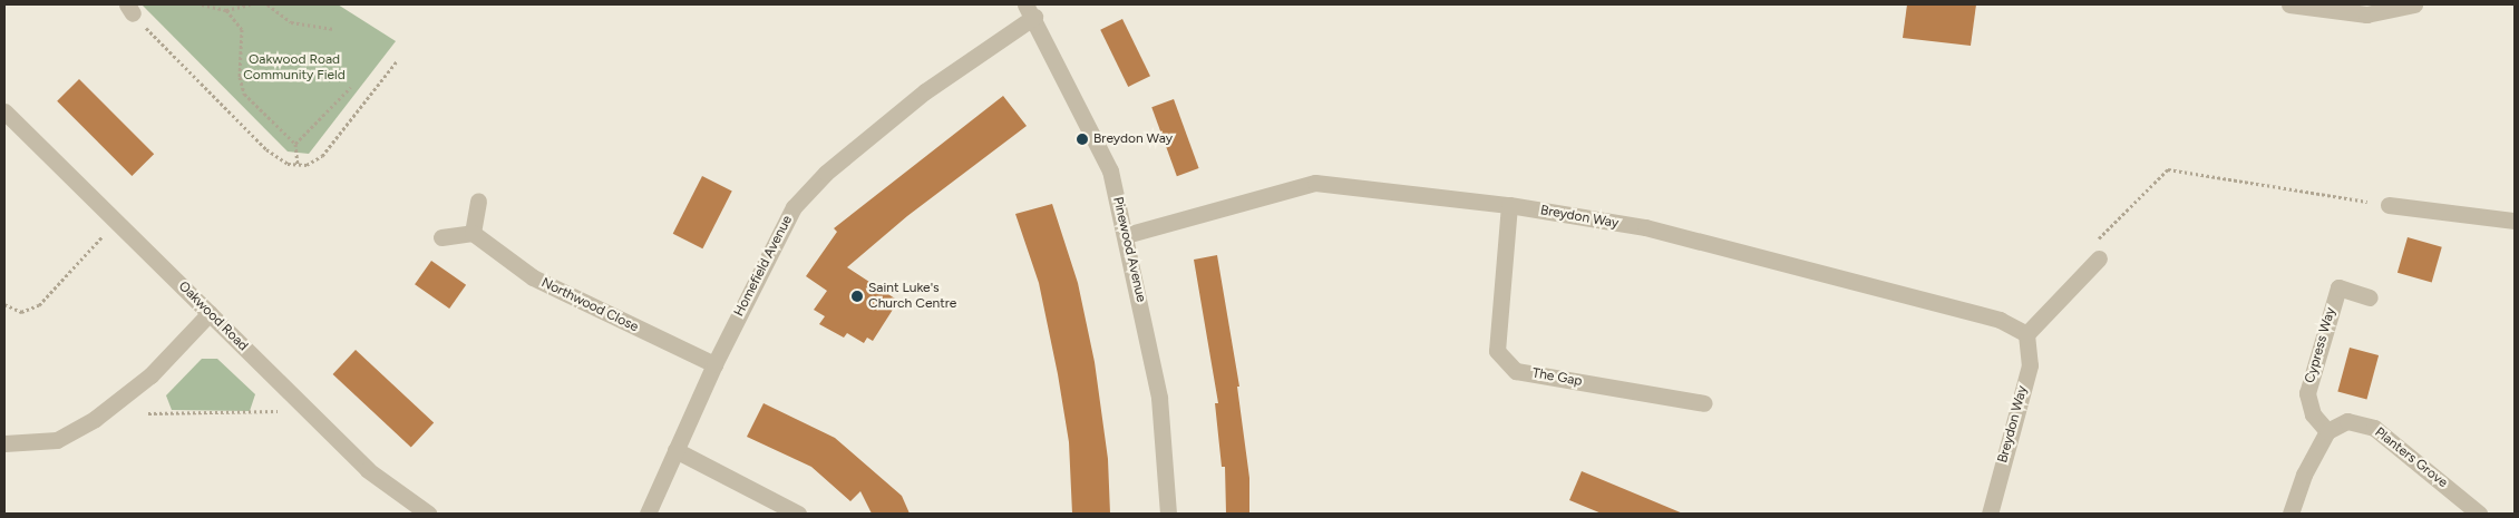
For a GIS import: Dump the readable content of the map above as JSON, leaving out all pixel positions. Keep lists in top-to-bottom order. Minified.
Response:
{"streets":{"street":["Breydon Way","Pinewood Avenue","Homefield Avenue","Northwood Close","Oakwood Road","Cypress Way","The Gap","Planters Grove"]},"crossings":[["Breydon Way","Pinewood Avenue"],["Breydon Way","The Gap"],["Pinewood Avenue","Homefield Avenue"],["Homefield Avenue","Northwood Close"],["Cypress Way","Planters Grove"]],"parks":["Oakwood Road Community Field"],"places":["Breydon Way","Saint Luke's Church Centre"]}
